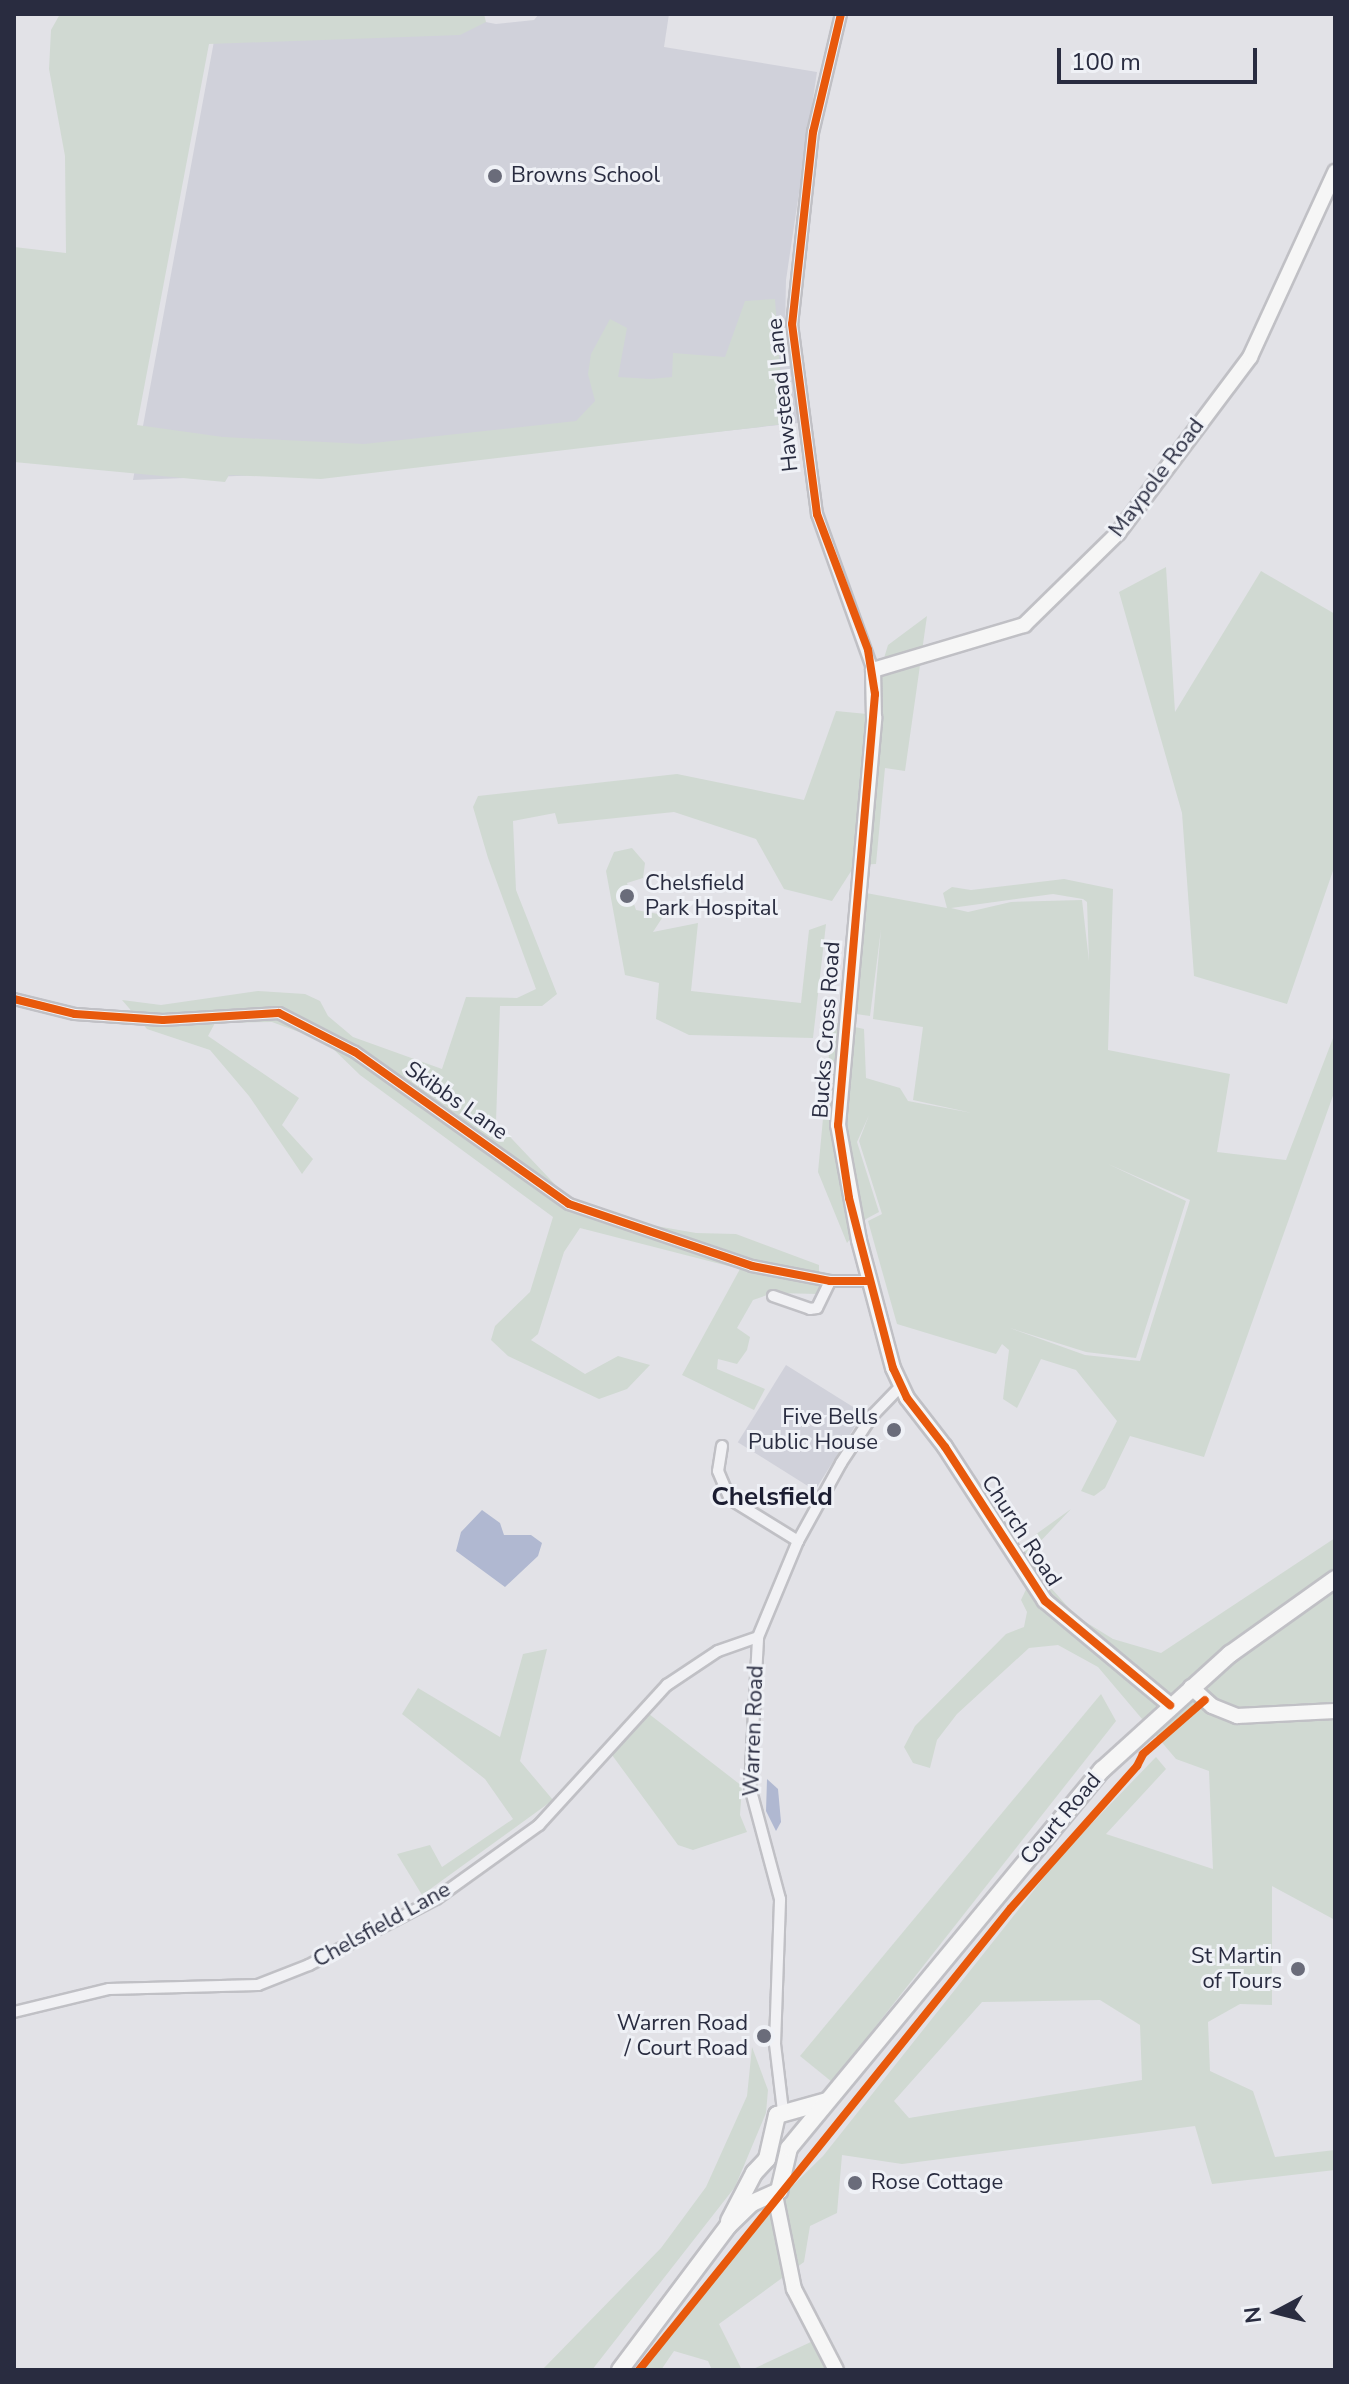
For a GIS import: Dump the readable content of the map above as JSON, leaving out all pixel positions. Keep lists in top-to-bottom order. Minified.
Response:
{"streets":{"main road":["Court Road"],"street":["Hawstead Lane","Maypole Road","Bucks Cross Road","Skibbs Lane","Church Road","Warren Road","Chelsfield Lane"]},"crossings":[["Hawstead Lane","Maypole Road"],["Hawstead Lane","Bucks Cross Road"],["Maypole Road","Bucks Cross Road"],["Bucks Cross Road","Skibbs Lane"],["Bucks Cross Road","Church Road"],["Bucks Cross Road","Warren Road"],["Church Road","Warren Road"],["Church Road","Court Road"],["Warren Road","Chelsfield Lane"]],"districts":["Chelsfield"],"places":["Browns School","Chelsfield Park Hospital","Five Bells Public House","St Martin of Tours","Warren Road / Court Road","Rose Cottage"],"scale_bar":"100 m","north":"left"}
